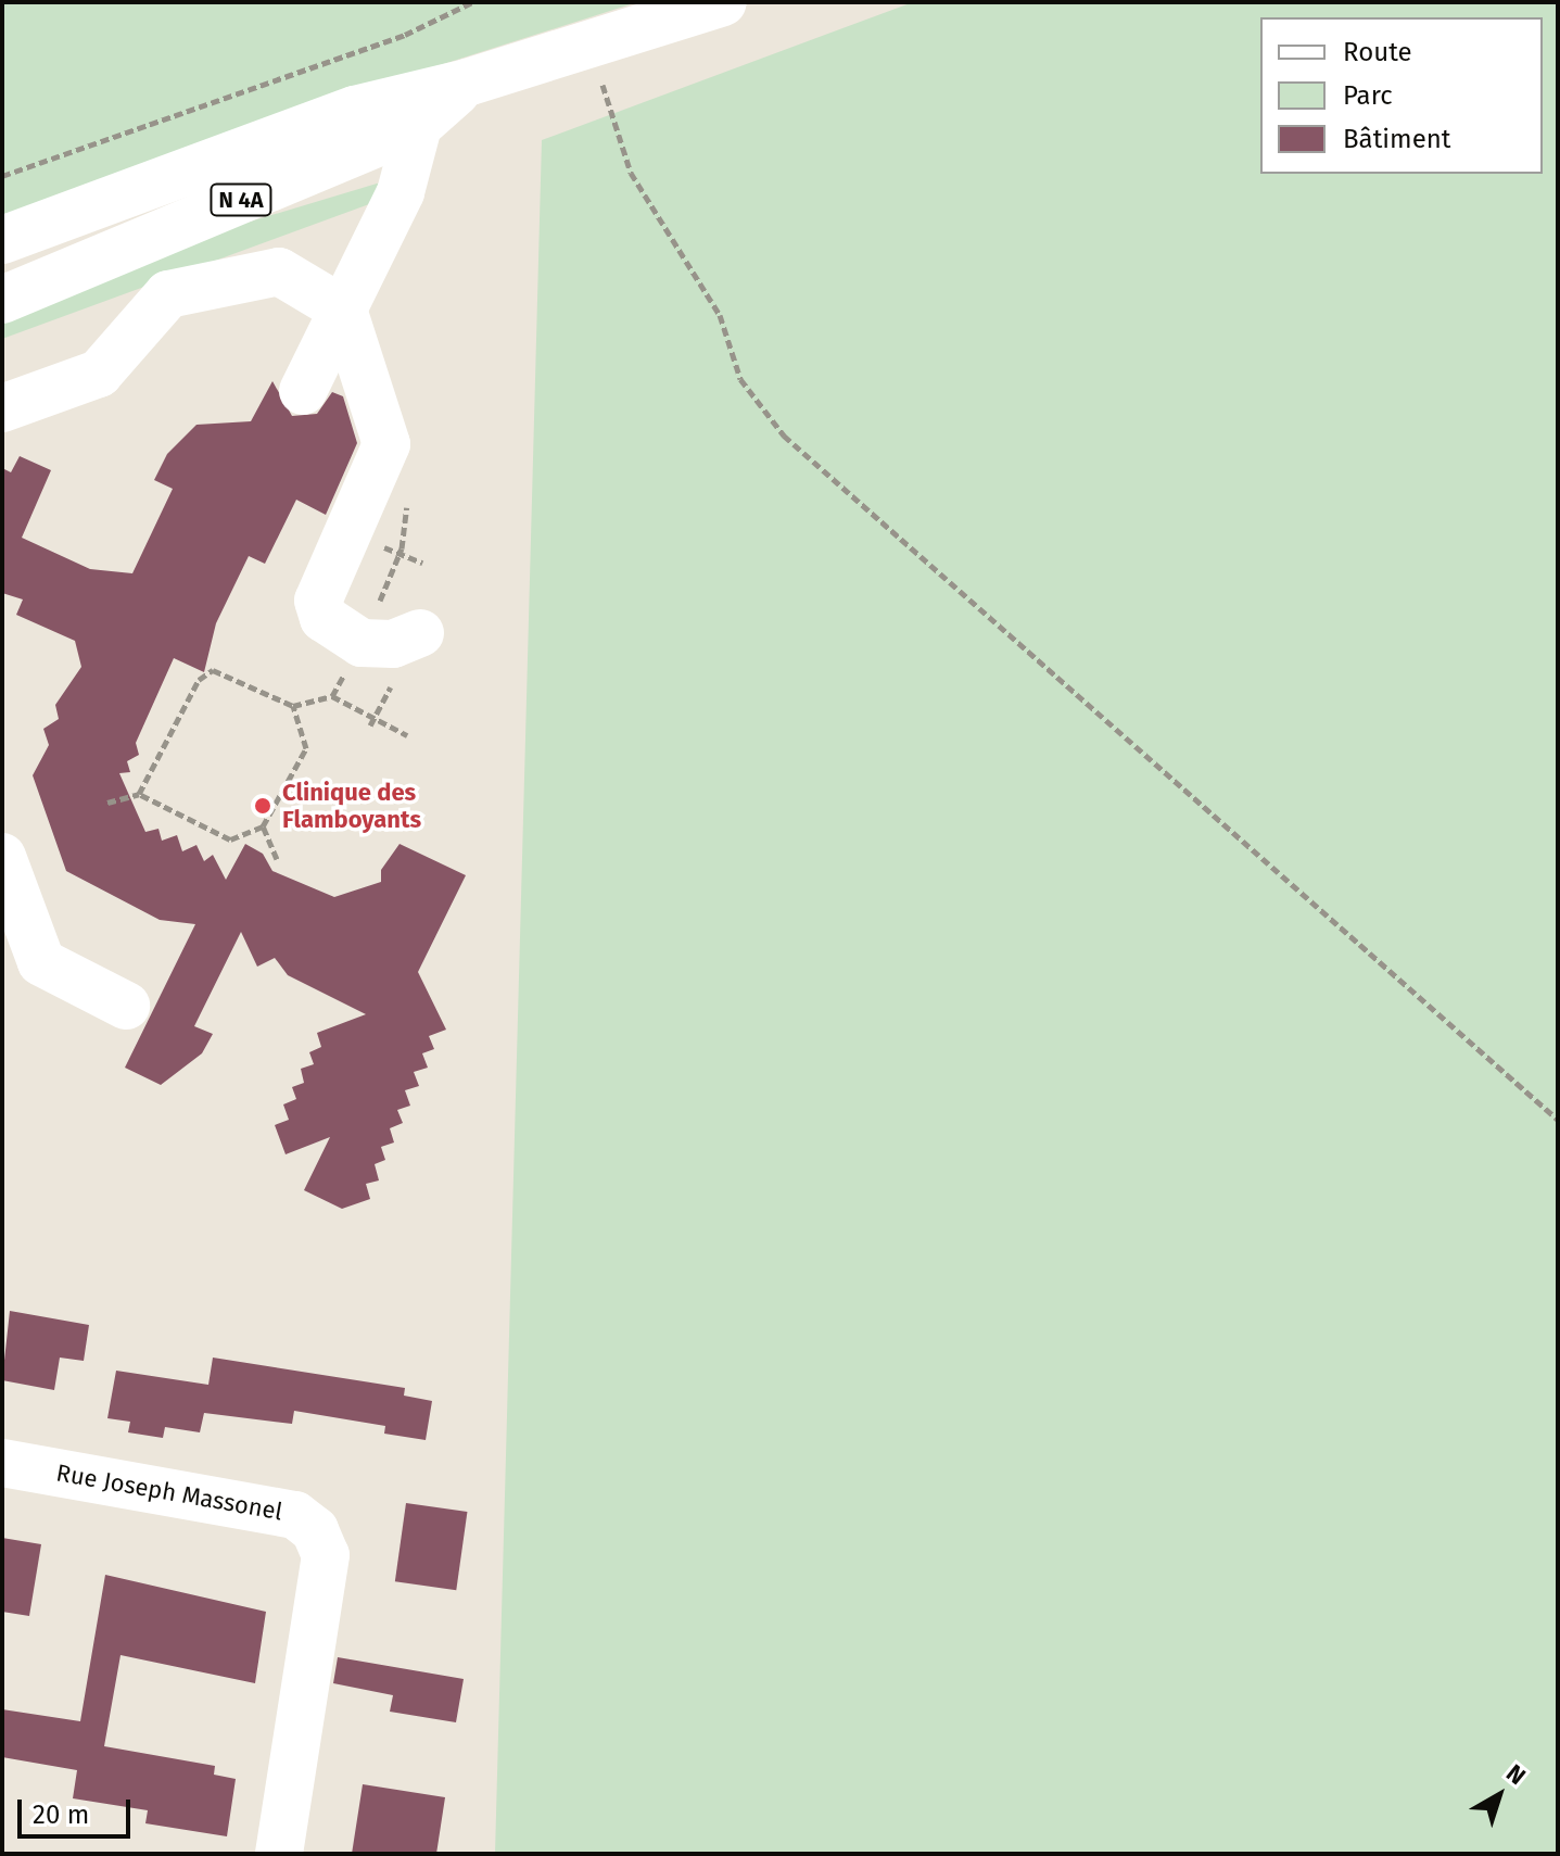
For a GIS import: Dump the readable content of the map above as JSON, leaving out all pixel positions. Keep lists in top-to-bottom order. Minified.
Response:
{"streets":{"main road":["N 4A","Rue Joseph Massonel"]},"places":["Clinique des Flamboyants"],"legend":["Route","Parc","Bâtiment"],"scale_bar":"20 m","north":"top right"}
